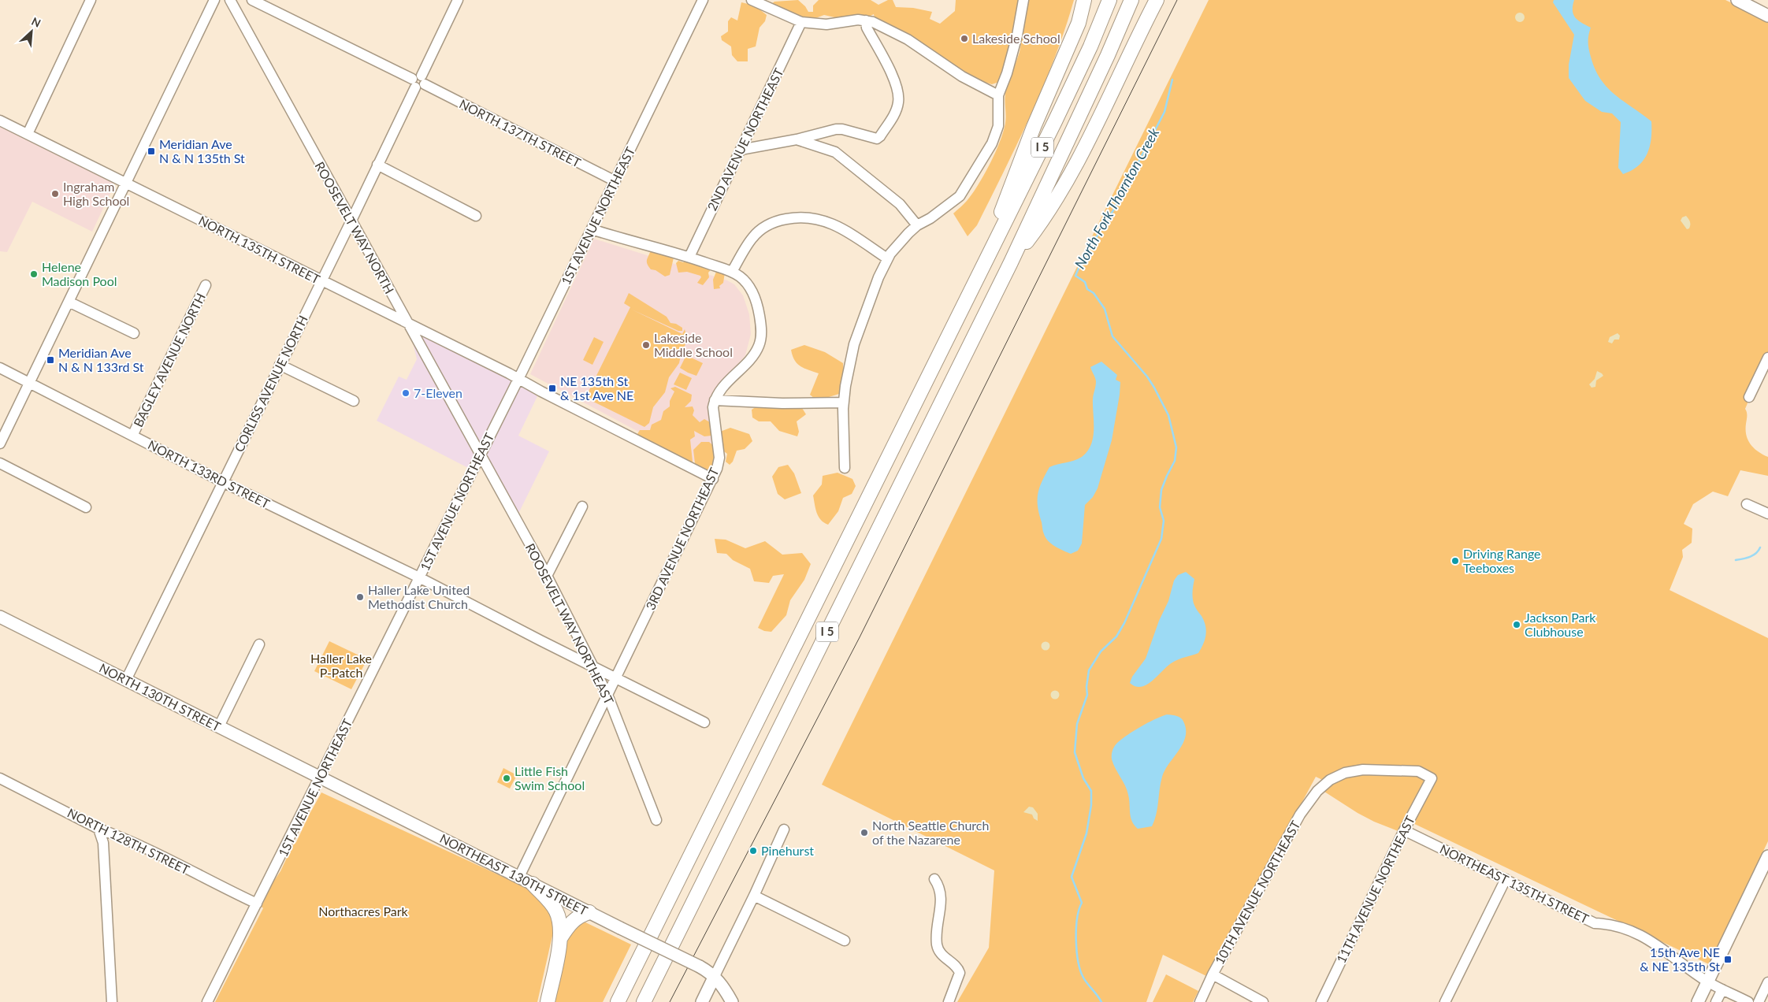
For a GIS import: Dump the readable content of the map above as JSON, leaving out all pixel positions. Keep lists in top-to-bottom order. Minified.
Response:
{"streets":{"highway":["I 5"],"main road":["NORTH 130TH STREET","NORTHEAST 130TH STREET"],"street":["NORTH 137TH STREET","2ND AVENUE NORTHEAST","1ST AVENUE NORTHEAST","ROOSEVELT WAY NORTH","NORTH 135TH STREET","BAGLEY AVENUE NORTH","CORLISS AVENUE NORTH","NORTH 133RD STREET","3RD AVENUE NORTHEAST","ROOSEVELT WAY NORTHEAST","NORTH 128TH STREET","NORTHEAST 135TH STREET","11TH AVENUE NORTHEAST","10TH AVENUE NORTHEAST"]},"crossings":[["NORTH 137TH STREET","1ST AVENUE NORTHEAST"],["NORTH 137TH STREET","CORLISS AVENUE NORTH"],["1ST AVENUE NORTHEAST","ROOSEVELT WAY NORTH"],["1ST AVENUE NORTHEAST","NORTH 135TH STREET"],["1ST AVENUE NORTHEAST","NORTH 133RD STREET"],["1ST AVENUE NORTHEAST","ROOSEVELT WAY NORTHEAST"],["1ST AVENUE NORTHEAST","NORTH 130TH STREET"],["1ST AVENUE NORTHEAST","NORTH 128TH STREET"],["1ST AVENUE NORTHEAST","NORTHEAST 130TH STREET"],["ROOSEVELT WAY NORTH","NORTH 135TH STREET"],["ROOSEVELT WAY NORTH","CORLISS AVENUE NORTH"],["ROOSEVELT WAY NORTH","ROOSEVELT WAY NORTHEAST"],["NORTH 135TH STREET","CORLISS AVENUE NORTH"],["BAGLEY AVENUE NORTH","NORTH 133RD STREET"],["CORLISS AVENUE NORTH","NORTH 133RD STREET"],["CORLISS AVENUE NORTH","NORTH 130TH STREET"],["NORTH 133RD STREET","3RD AVENUE NORTHEAST"],["NORTH 133RD STREET","ROOSEVELT WAY NORTHEAST"],["3RD AVENUE NORTHEAST","ROOSEVELT WAY NORTHEAST"],["3RD AVENUE NORTHEAST","NORTHEAST 130TH STREET"],["NORTH 130TH STREET","NORTHEAST 130TH STREET"],["NORTHEAST 135TH STREET","11TH AVENUE NORTHEAST"],["11TH AVENUE NORTHEAST","10TH AVENUE NORTHEAST"]],"water":["North Fork Thornton Creek"],"parks":["Haller Lake P-Patch","Northacres Park"],"places":{"other":["Lakeside School","Ingraham High School","Helene Madison Pool","Lakeside Middle School","7-Eleven","Driving Range Teeboxes","Haller Lake United Methodist Church","Jackson Park Clubhouse","Little Fish Swim School","North Seattle Church of the Nazarene","Pinehurst"],"transit":["Meridian Ave N & N 135th St","Meridian Ave N & N 133rd St","NE 135th St & 1st Ave NE","15th Ave NE & NE 135th St"]},"north":"top right"}
